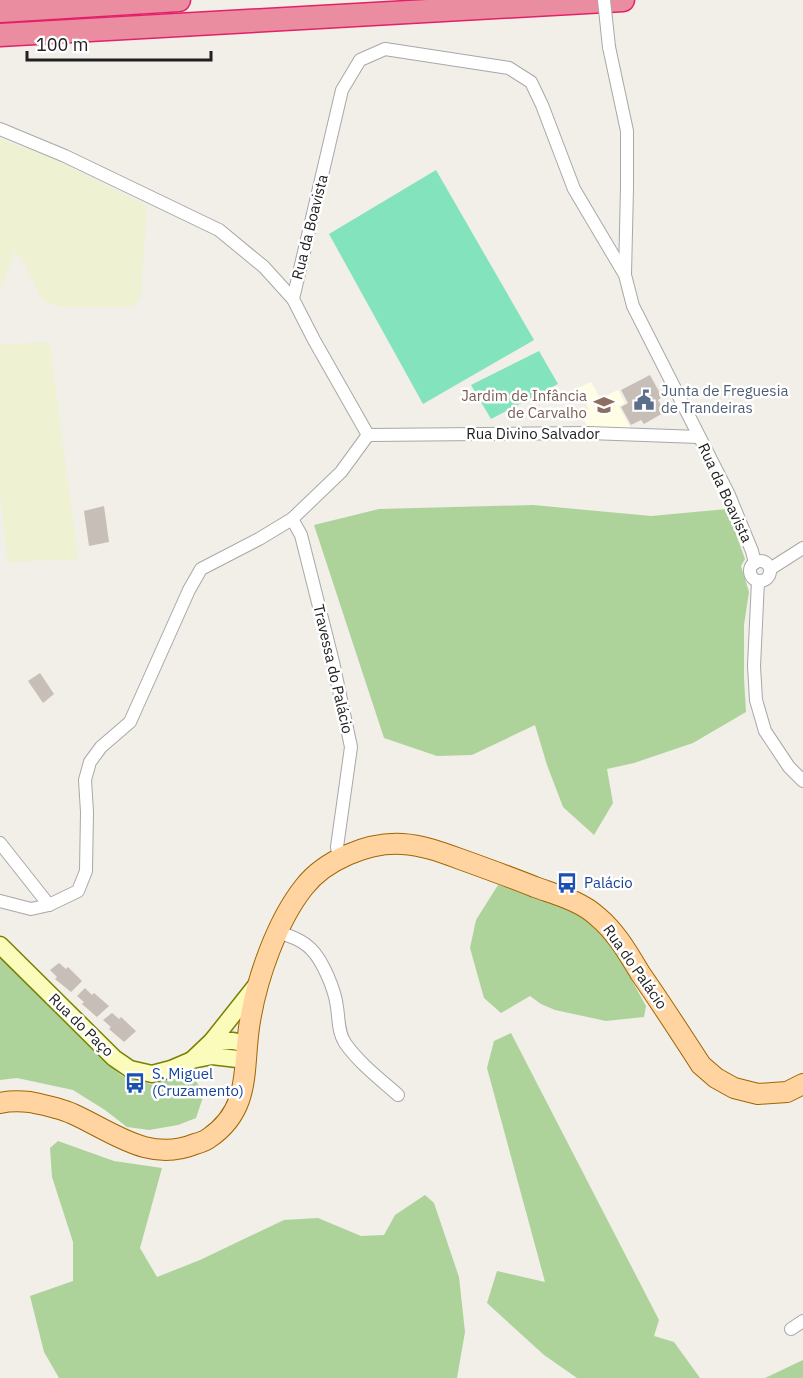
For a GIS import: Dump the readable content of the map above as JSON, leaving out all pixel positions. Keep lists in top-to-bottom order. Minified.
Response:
{"streets":{"main road":["Rua do Palácio"],"street":["Rua da Boavista","Rua Divino Salvador","Travessa do Palácio","Rua do Paço"]},"crossings":[["Rua da Boavista","Rua Divino Salvador"],["Travessa do Palácio","Rua do Palácio"],["Rua do Palácio","Rua do Paço"]],"places":{"public building":["Junta de Freguesia de Trandeiras"],"school or university":["Jardim de Infância de Carvalho"],"bus stop":["Palácio","S. Miguel (Cruzamento)"]},"scale_bar":"100 m"}
